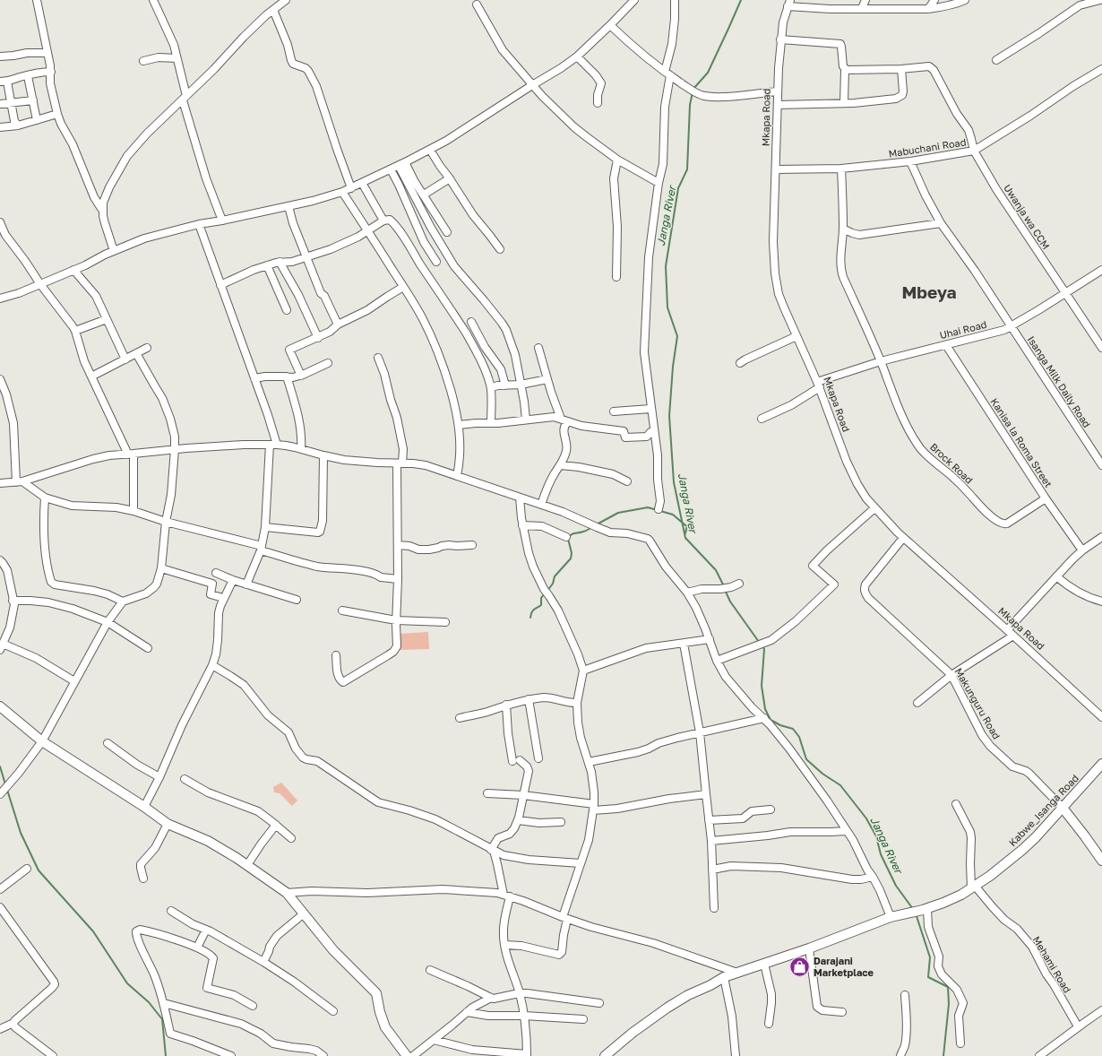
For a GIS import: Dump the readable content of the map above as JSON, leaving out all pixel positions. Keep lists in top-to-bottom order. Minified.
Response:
{"streets":{"street":["Mkapa Road","Mabuchani Road","Uwanja wa CCM","Uhai Road","Isanga Milk Daily Road","Kanisa la Roma Street","Brock Road","Makunguru Road","Kabwe_Isanga Road","Mehami Road"]},"crossings":[["Mkapa Road","Mabuchani Road"],["Mkapa Road","Uhai Road"],["Mkapa Road","Makunguru Road"],["Mabuchani Road","Uwanja wa CCM"],["Mabuchani Road","Isanga Milk Daily Road"],["Uwanja wa CCM","Uhai Road"],["Uhai Road","Isanga Milk Daily Road"],["Uhai Road","Kanisa la Roma Street"],["Uhai Road","Brock Road"],["Kanisa la Roma Street","Brock Road"],["Makunguru Road","Kabwe_Isanga Road"],["Kabwe_Isanga Road","Mehami Road"]],"districts":["Mbeya"],"water":["Janga River"],"places":{"shop":["Darajani Marketplace"]}}
